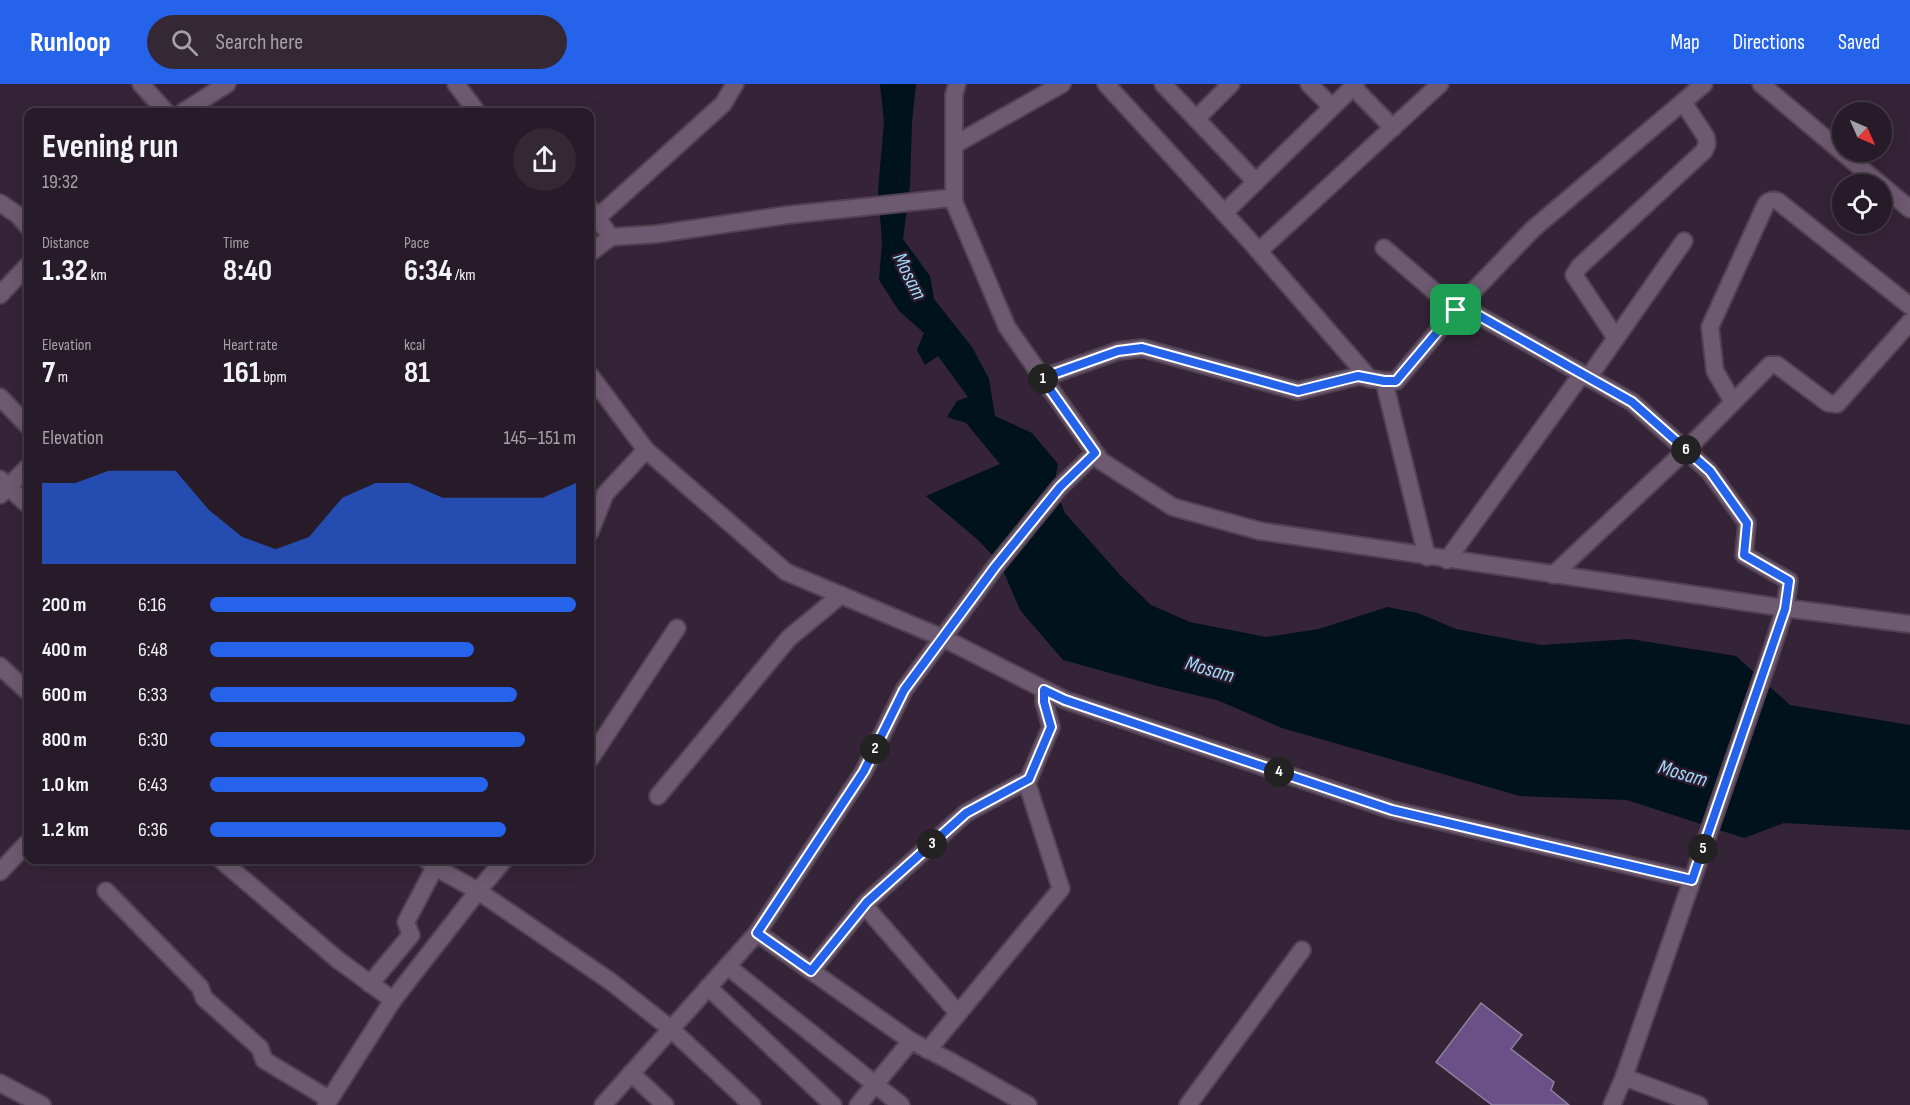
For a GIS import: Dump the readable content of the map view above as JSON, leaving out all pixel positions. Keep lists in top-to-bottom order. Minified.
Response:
{"water":["Mosam"],"north":"bottom right","page":{"header":"Runloop","search":"Search here","nav":["Map","Directions","Saved"],"heading":["Evening run","19:32"],"stats":[["Distance","1.32 km"],["Time","8:40"],["Pace","6:34 /km"],["Elevation","7 m"],["Heart rate","161 bpm"],["kcal","81"]],"pins":["1","6","2","4","3","5"],"chart":["Elevation","145–151 m"],"list":[{"name":"200 m","note":"6:16"},{"name":"400 m","note":"6:48"},{"name":"600 m","note":"6:33"},{"name":"800 m","note":"6:30"},{"name":"1.0 km","note":"6:43"},{"name":"1.2 km","note":"6:36"}]}}
